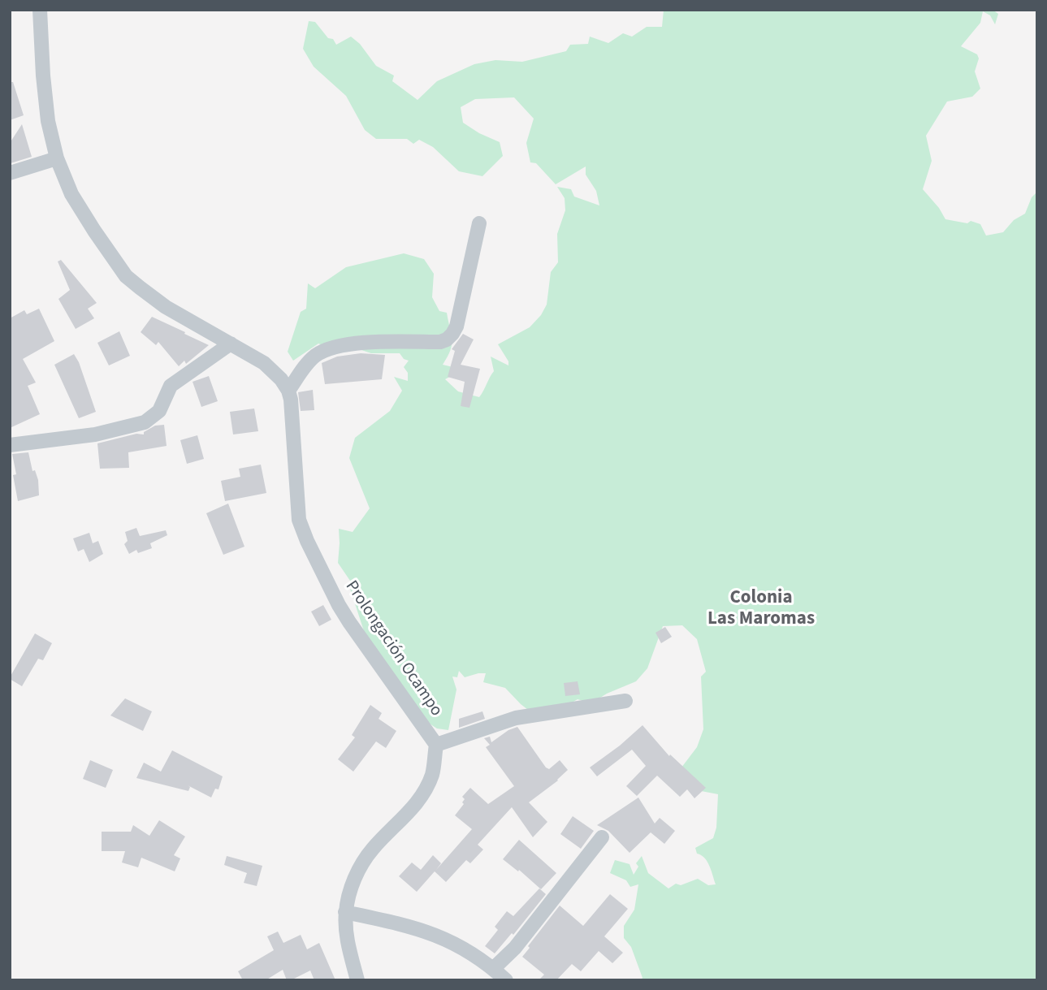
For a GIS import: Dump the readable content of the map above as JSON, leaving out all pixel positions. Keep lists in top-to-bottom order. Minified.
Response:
{"streets":{"street":["Prolongación Ocampo"]},"districts":["Colonia Las Maromas"]}
